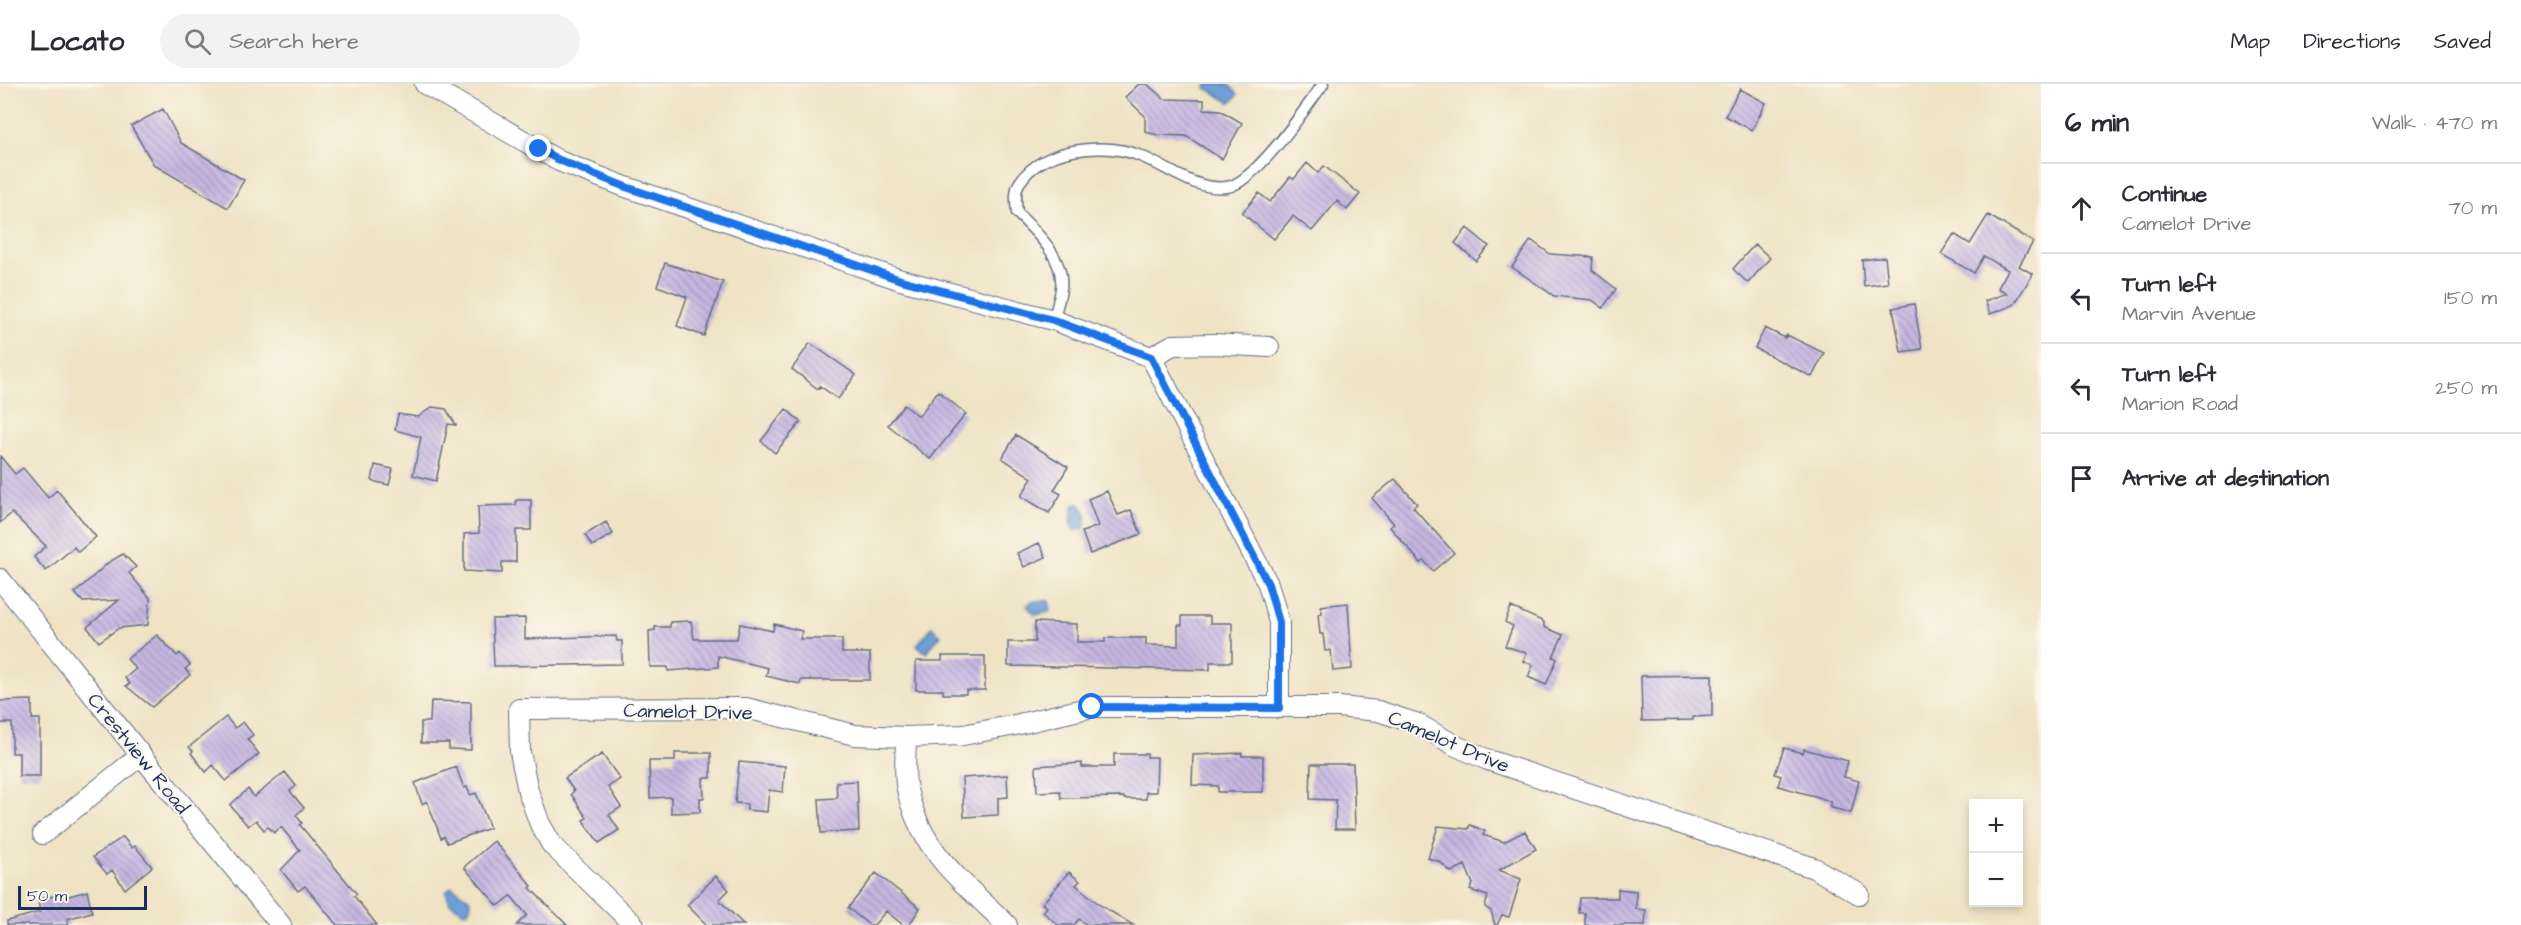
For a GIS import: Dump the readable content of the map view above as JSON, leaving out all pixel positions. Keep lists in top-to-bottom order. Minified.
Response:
{"streets":{"street":["Camelot Drive","Crestview Road"]},"scale_bar":"50 m","page":{"header":"Locato","search":"Search here","nav":["Map","Directions","Saved"],"heading":["6 min","Walk · 470 m"],"list":[["Continue","Camelot Drive","70 m"],["Turn left","Marvin Avenue","150 m"],["Turn left","Marion Road","250 m"],"Arrive at destination"],"map_buttons":["+","−"],"scale":"50 m"}}
